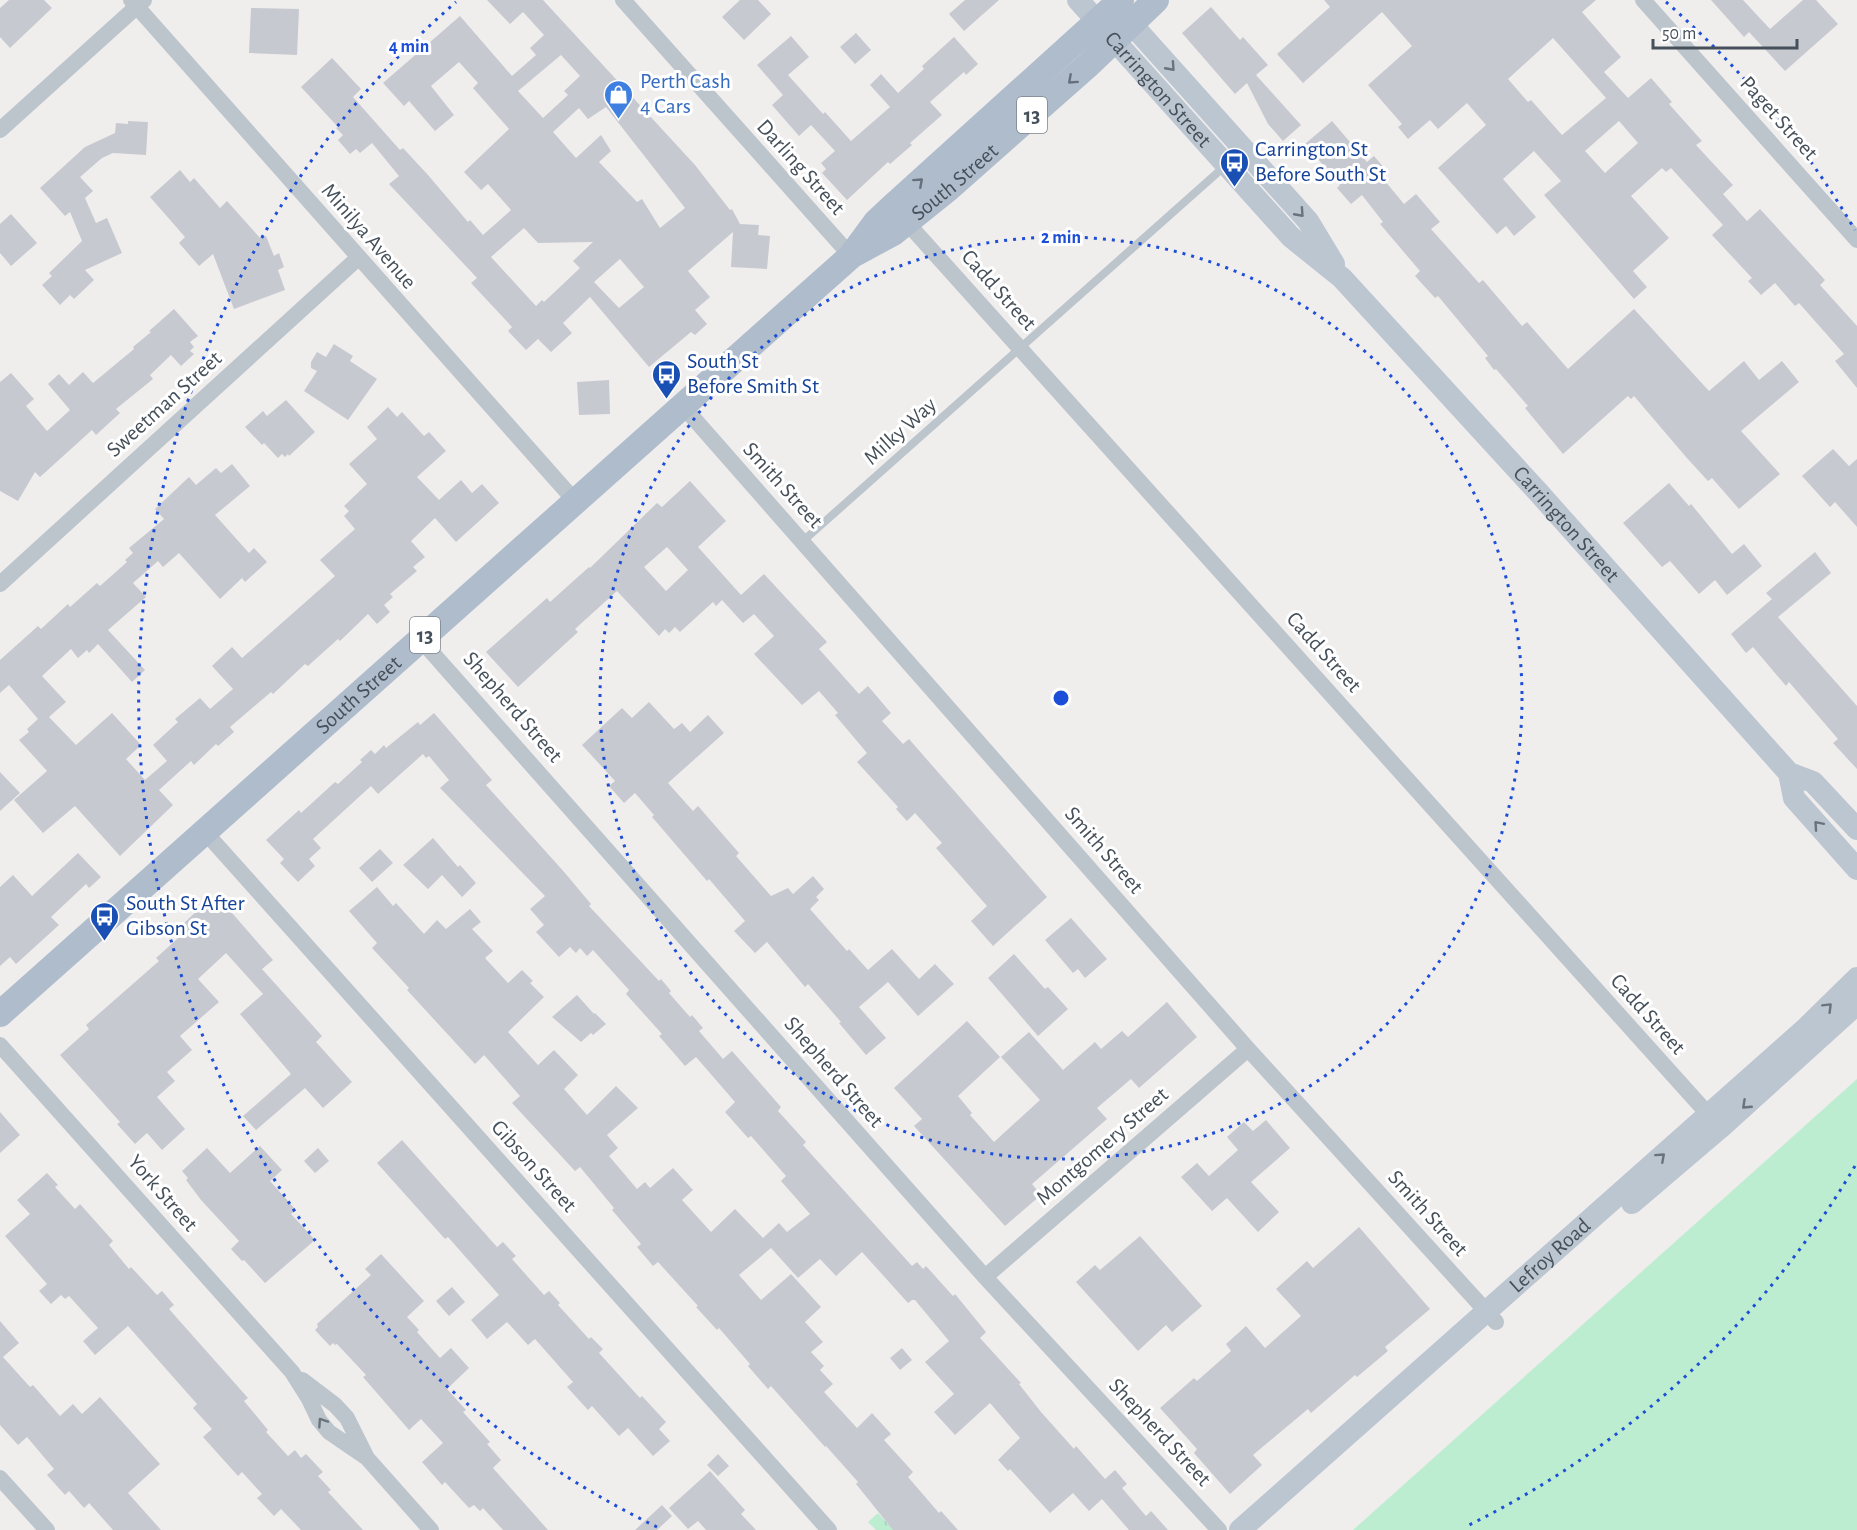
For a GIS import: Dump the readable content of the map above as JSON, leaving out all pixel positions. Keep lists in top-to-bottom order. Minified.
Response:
{"streets":{"main road":["Carrington Street","13","South Street","Lefroy Road"],"street":["Paget Street","Darling Street","Minilya Avenue","Cadd Street","Sweetman Street","Smith Street","Shepherd Street","Montgomery Street","Gibson Street","York Street"],"lane":["Milky Way"]},"crossings":[["Carrington Street","South Street"],["Carrington Street","Milky Way"],["Darling Street","South Street"],["South Street","Minilya Avenue"],["South Street","Cadd Street"],["South Street","Smith Street"],["South Street","Shepherd Street"],["South Street","Gibson Street"],["Minilya Avenue","Sweetman Street"],["Cadd Street","Milky Way"],["Cadd Street","Lefroy Road"],["Milky Way","Smith Street"],["Smith Street","Montgomery Street"],["Smith Street","Lefroy Road"],["Shepherd Street","Montgomery Street"]],"places":{"shop":["Perth Cash 4 Cars"],"bus stop":["Carrington St Before South St","South St Before Smith St","South St After Gibson St"]},"scale_bar":"50 m","rings":["4 min","2 min"]}
